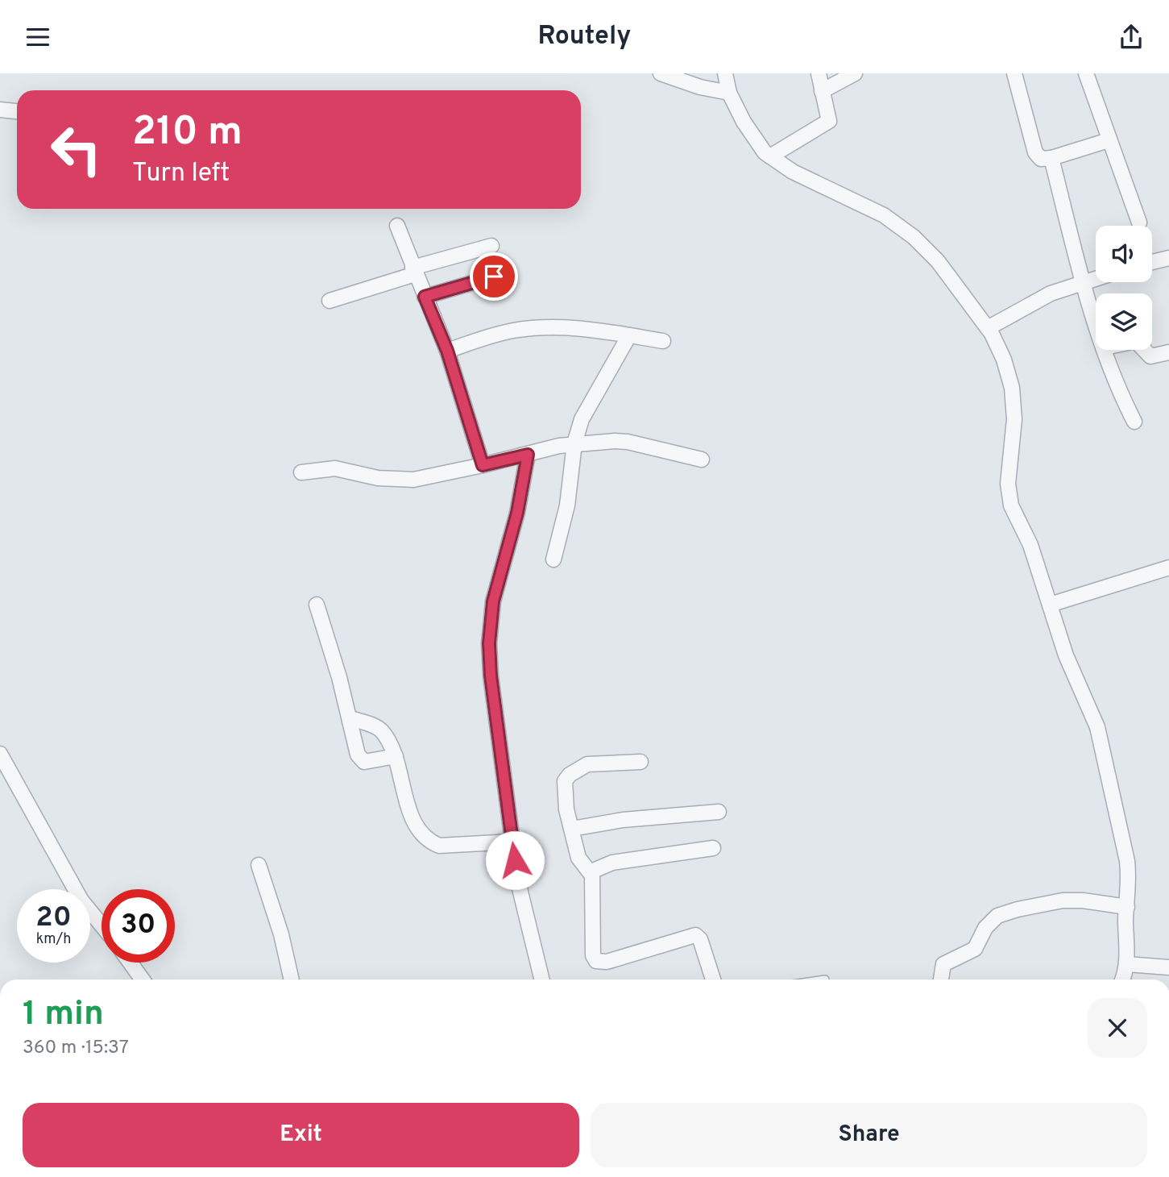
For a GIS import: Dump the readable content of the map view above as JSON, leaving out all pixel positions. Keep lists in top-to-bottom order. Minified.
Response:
{"page":{"header":"Routely","turn":["210 m","Turn left"],"speed":"20 km/h","limit":"30","heading":["1 min","360 m · 15:37"],"buttons":["Exit","Share"]}}
